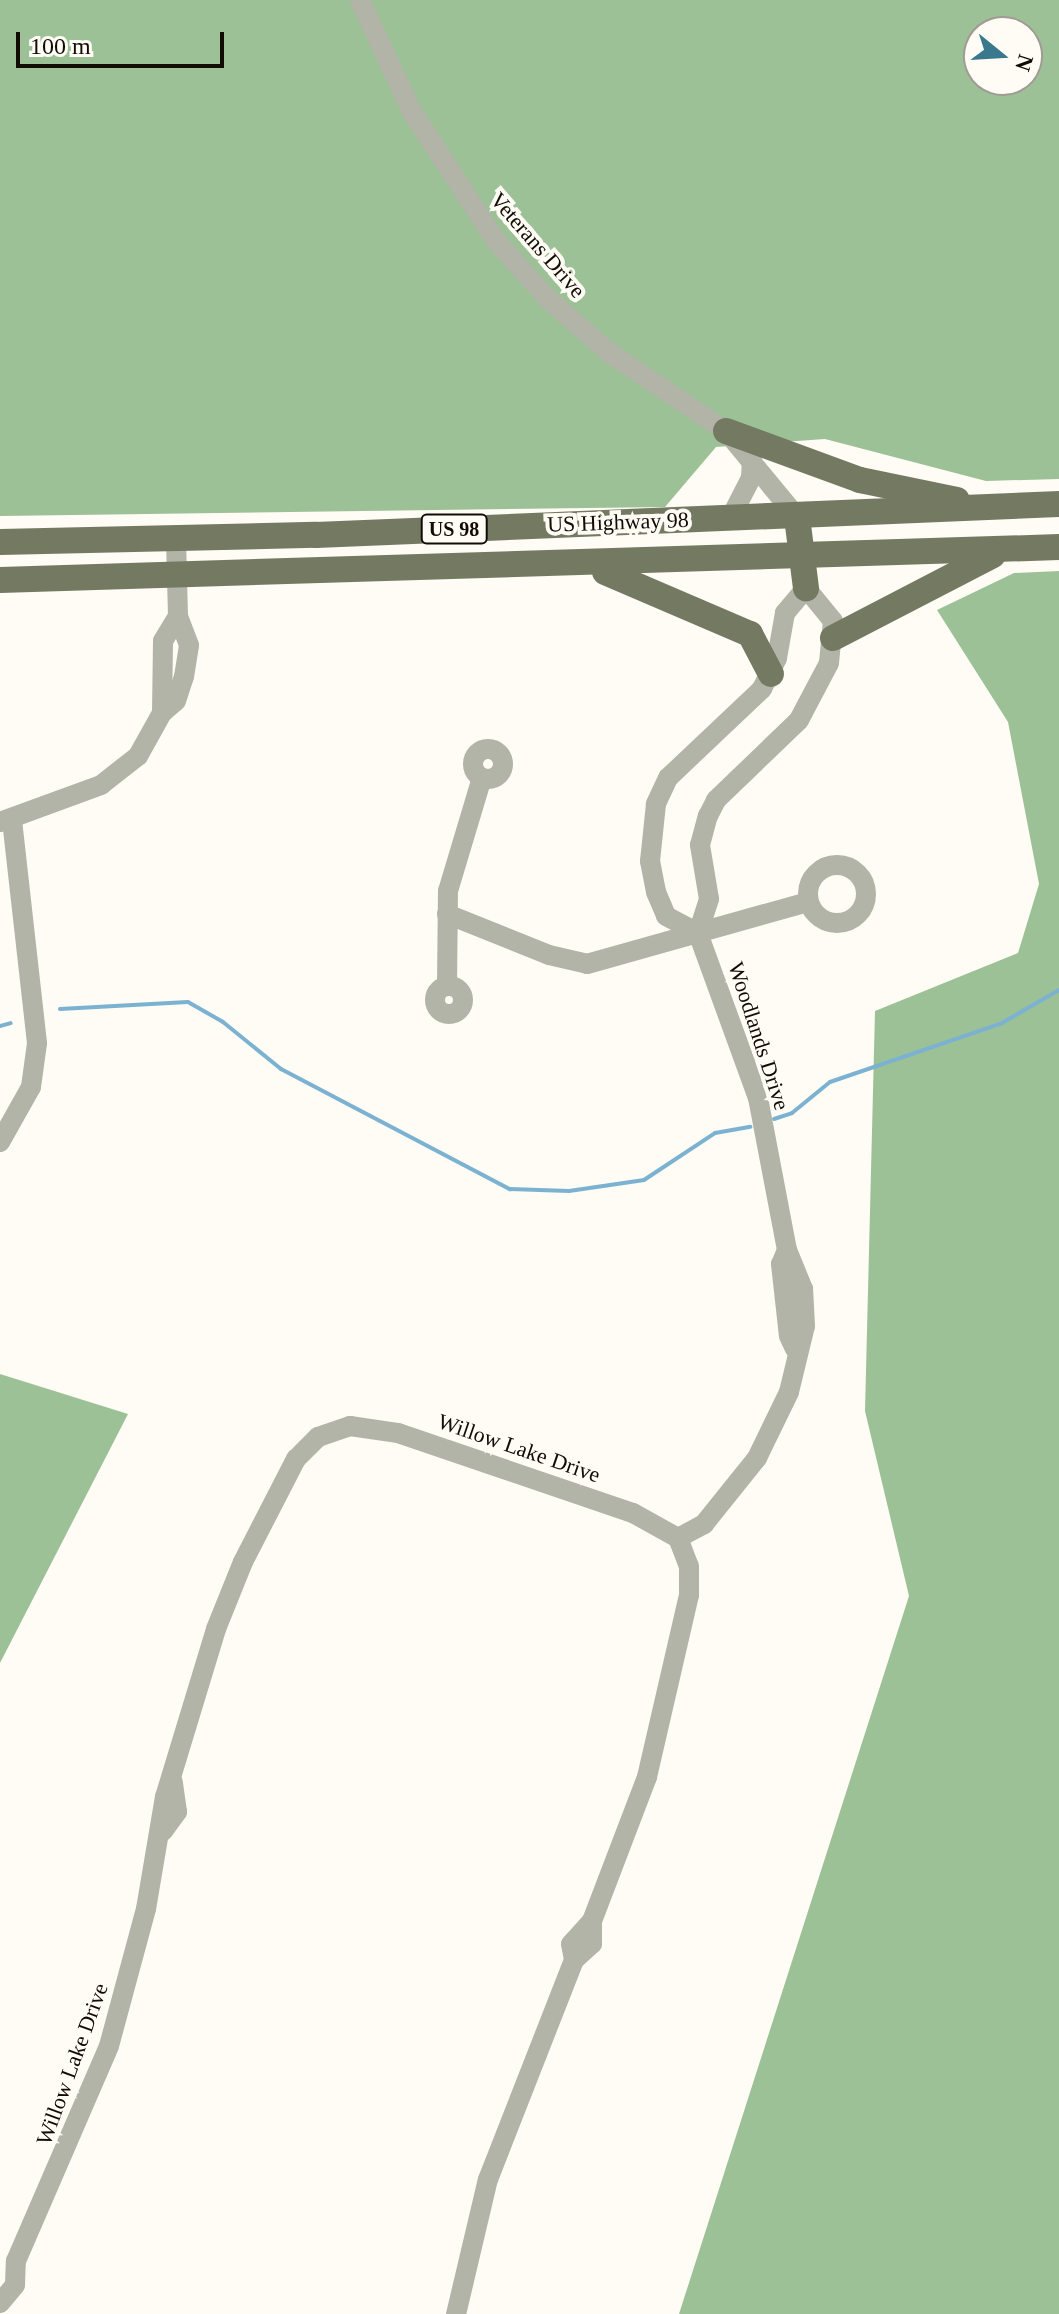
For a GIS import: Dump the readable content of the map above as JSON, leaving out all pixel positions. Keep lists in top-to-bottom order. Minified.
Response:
{"streets":{"main road":["US Highway 98","US 98"],"street":["Veterans Drive","Woodlands Drive","Willow Lake Drive"]},"crossings":[["Veterans Drive","US Highway 98"],["US Highway 98","US 98"],["Woodlands Drive","Willow Lake Drive"]],"scale_bar":"100 m","north":"right"}
